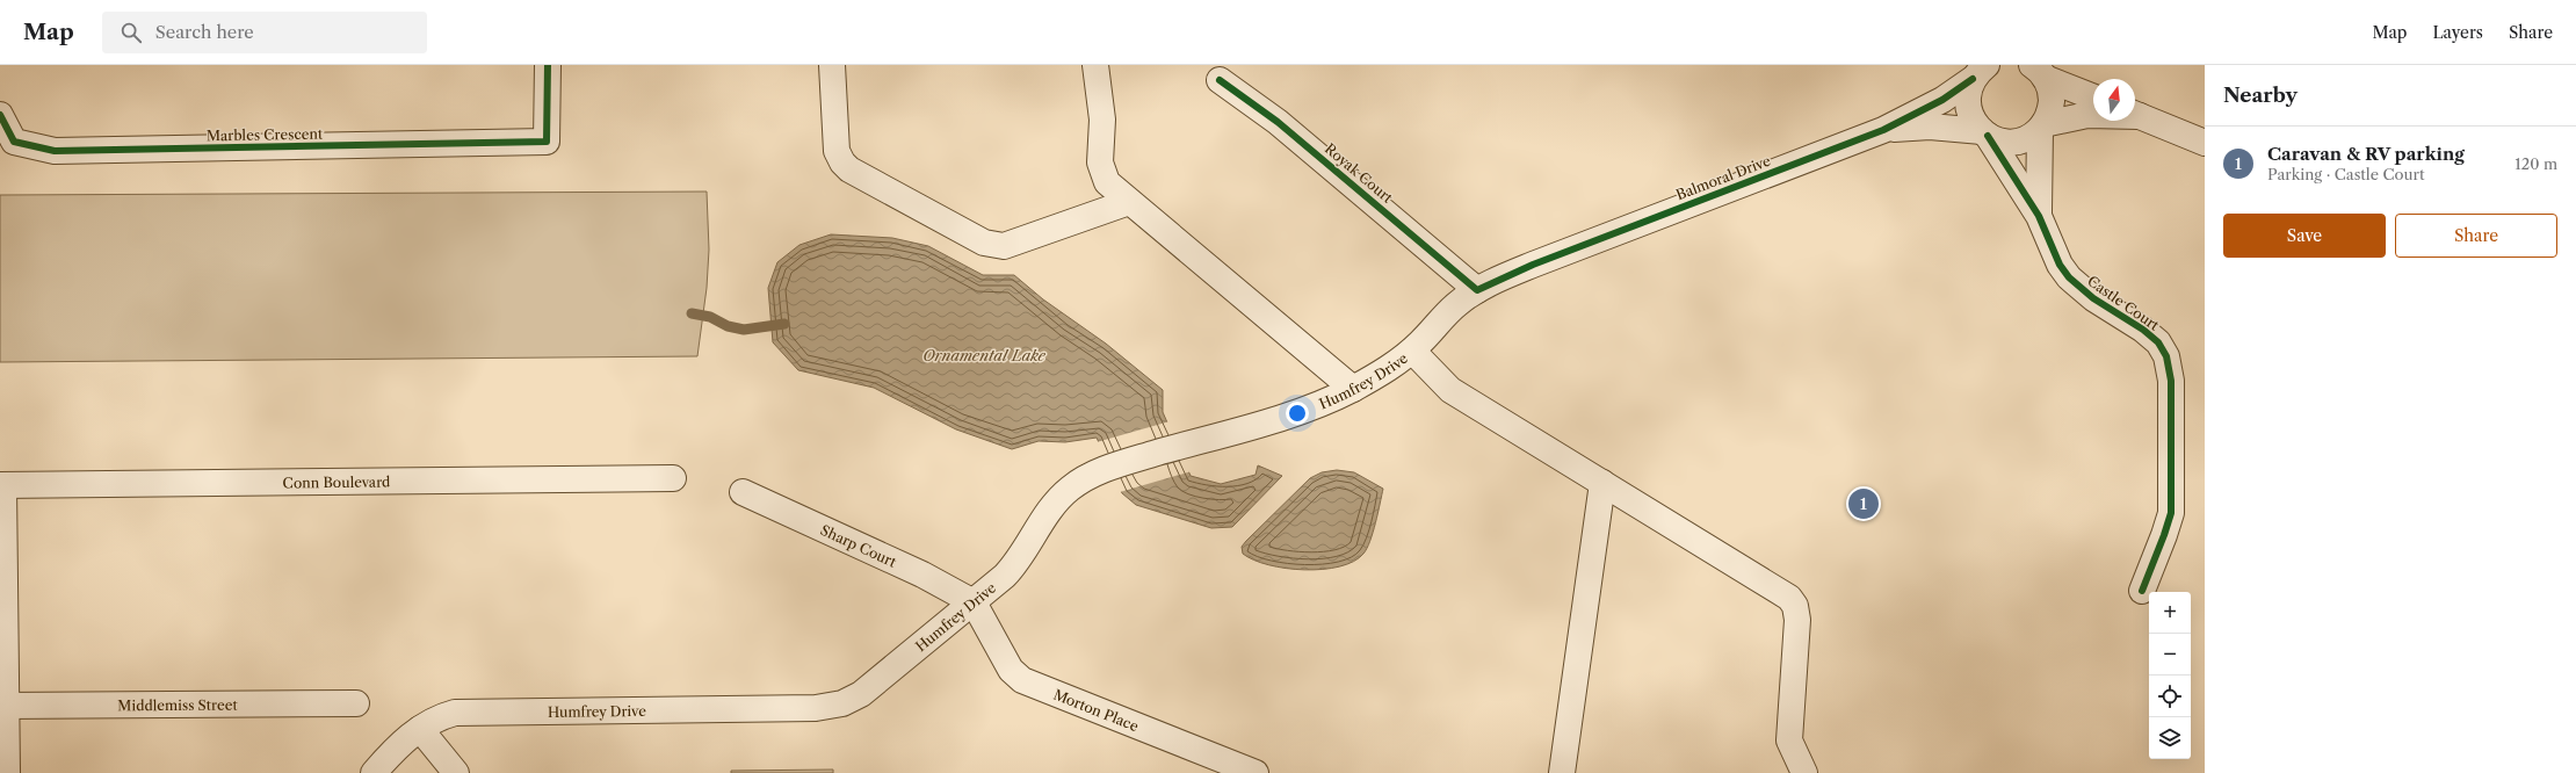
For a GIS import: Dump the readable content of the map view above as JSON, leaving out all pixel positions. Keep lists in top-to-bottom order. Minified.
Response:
{"streets":{"street":["Marbles Crescent","Royak Court","Balmoral Drive","Castle Court","Humfrey Drive","Conn Boulevard","Sharp Court","Middlemiss Street","Morton Place"]},"crossings":[["Royak Court","Balmoral Drive"],["Royak Court","Humfrey Drive"],["Balmoral Drive","Castle Court"],["Balmoral Drive","Humfrey Drive"],["Humfrey Drive","Sharp Court"],["Humfrey Drive","Morton Place"],["Sharp Court","Morton Place"]],"water":["Ornamental Lake"],"north":"top","page":{"header":"Map","search":"Search here","nav":["Map","Layers","Share"],"heading":"Nearby","list":[{"mark":"1","name":"Caravan & RV parking","note":"Parking · Castle Court","value":"120 m"}],"buttons":["Save","Share"],"pins":"1","map_buttons":["+","−"]}}
